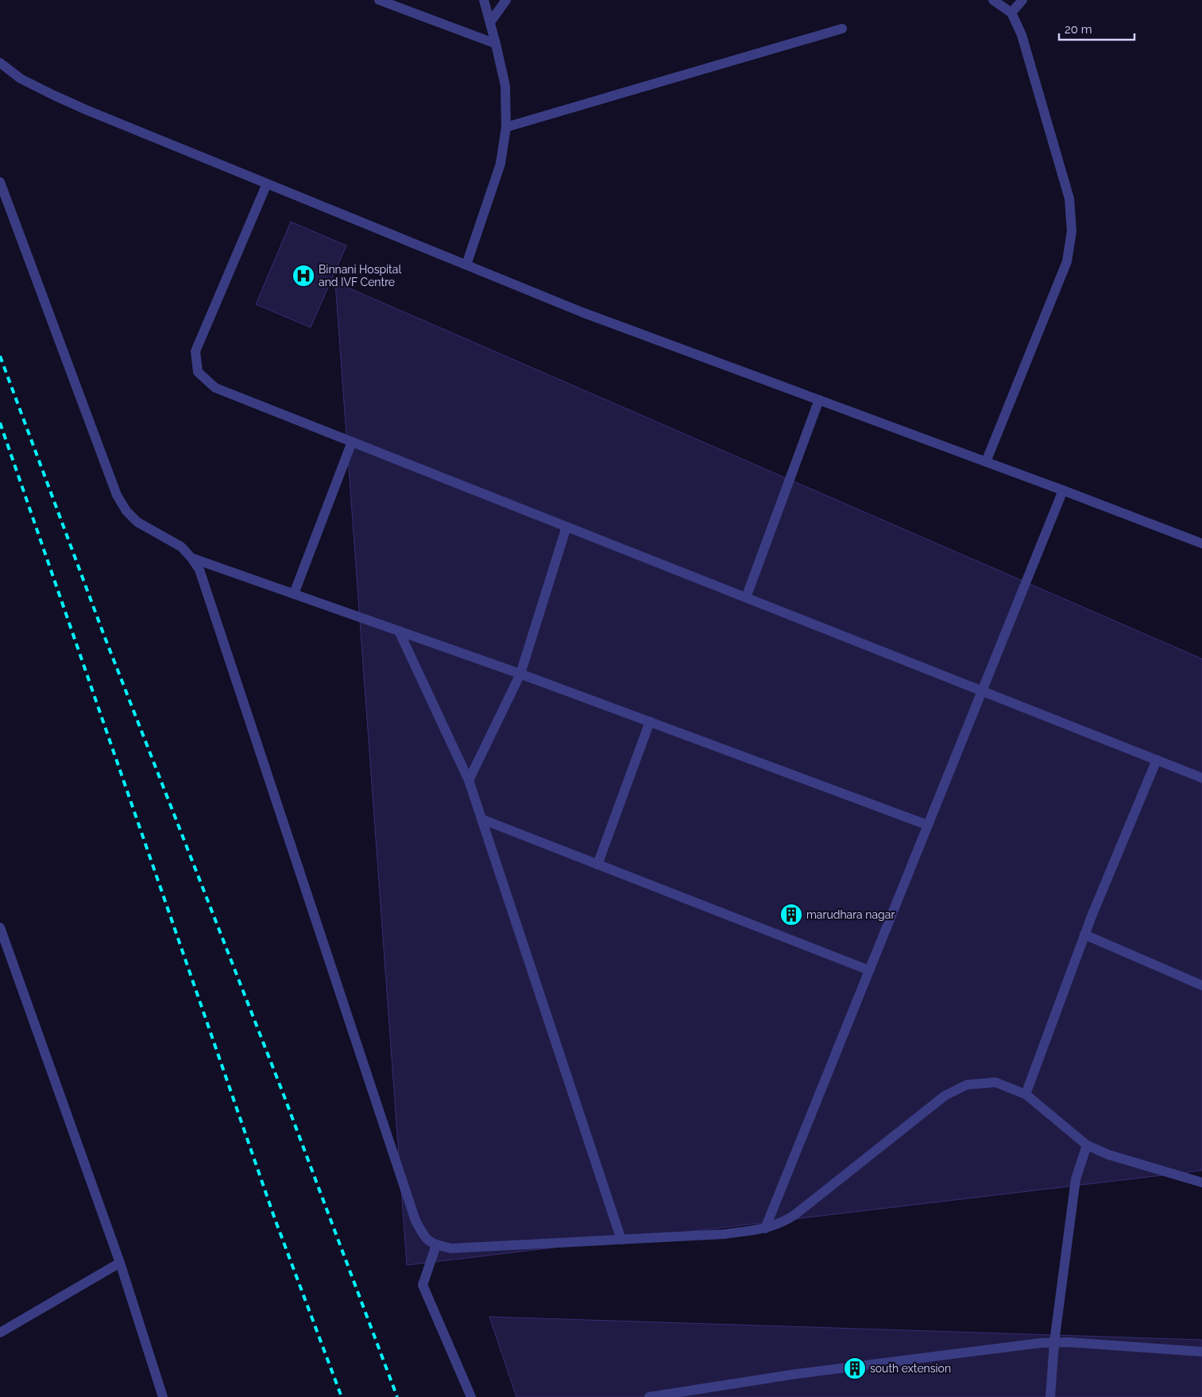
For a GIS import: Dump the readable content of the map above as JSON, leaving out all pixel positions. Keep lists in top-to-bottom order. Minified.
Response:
{"places":{"hospital":["Binnani Hospital and IVF Centre"],"building":["marudhara nagar","south extension"]},"scale_bar":"20 m"}
